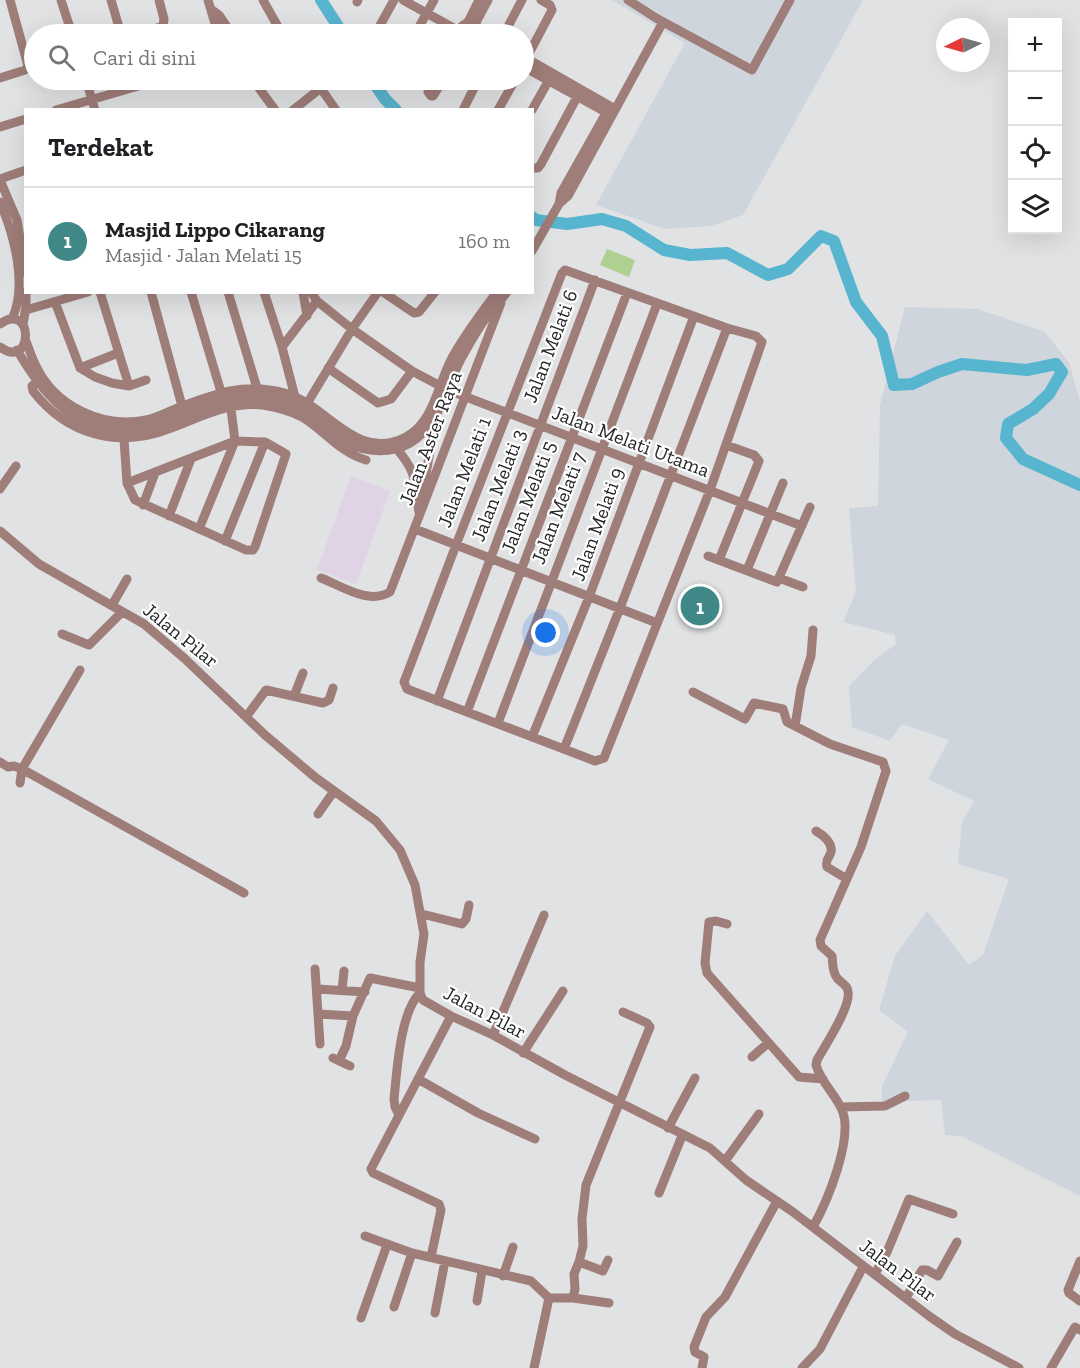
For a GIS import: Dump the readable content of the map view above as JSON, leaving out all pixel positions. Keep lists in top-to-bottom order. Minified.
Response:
{"streets":{"street":["Jalan Melati 6","Jalan Aster Raya","Jalan Melati Utama","Jalan Melati 1","Jalan Melati 3","Jalan Melati 5","Jalan Melati 7","Jalan Melati 9","Jalan Pilar"]},"crossings":[["Jalan Melati 6","Jalan Melati Utama"],["Jalan Melati 6","Jalan Melati 1"],["Jalan Melati 6","Jalan Melati 3"],["Jalan Aster Raya","Jalan Melati Utama"],["Jalan Melati Utama","Jalan Melati 1"],["Jalan Melati Utama","Jalan Melati 3"],["Jalan Melati Utama","Jalan Melati 5"],["Jalan Melati Utama","Jalan Melati 7"],["Jalan Melati Utama","Jalan Melati 9"],["Jalan Melati 1","Jalan Melati 3"]],"north":"left","page":{"map_buttons":["+","−"],"search":"Cari di sini","heading":"Terdekat","list":[{"mark":"1","name":"Masjid Lippo Cikarang","note":"Masjid · Jalan Melati 15","value":"160 m"}],"pins":"1"}}
